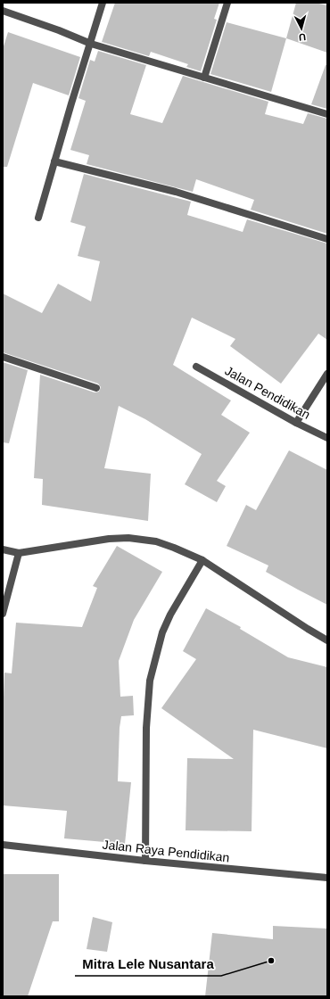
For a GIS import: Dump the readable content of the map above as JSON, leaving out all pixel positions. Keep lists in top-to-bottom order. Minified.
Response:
{"streets":{"street":["Jalan Pendidikan","Jalan Raya Pendidikan"]},"places":["Mitra Lele Nusantara"],"north":"bottom"}
